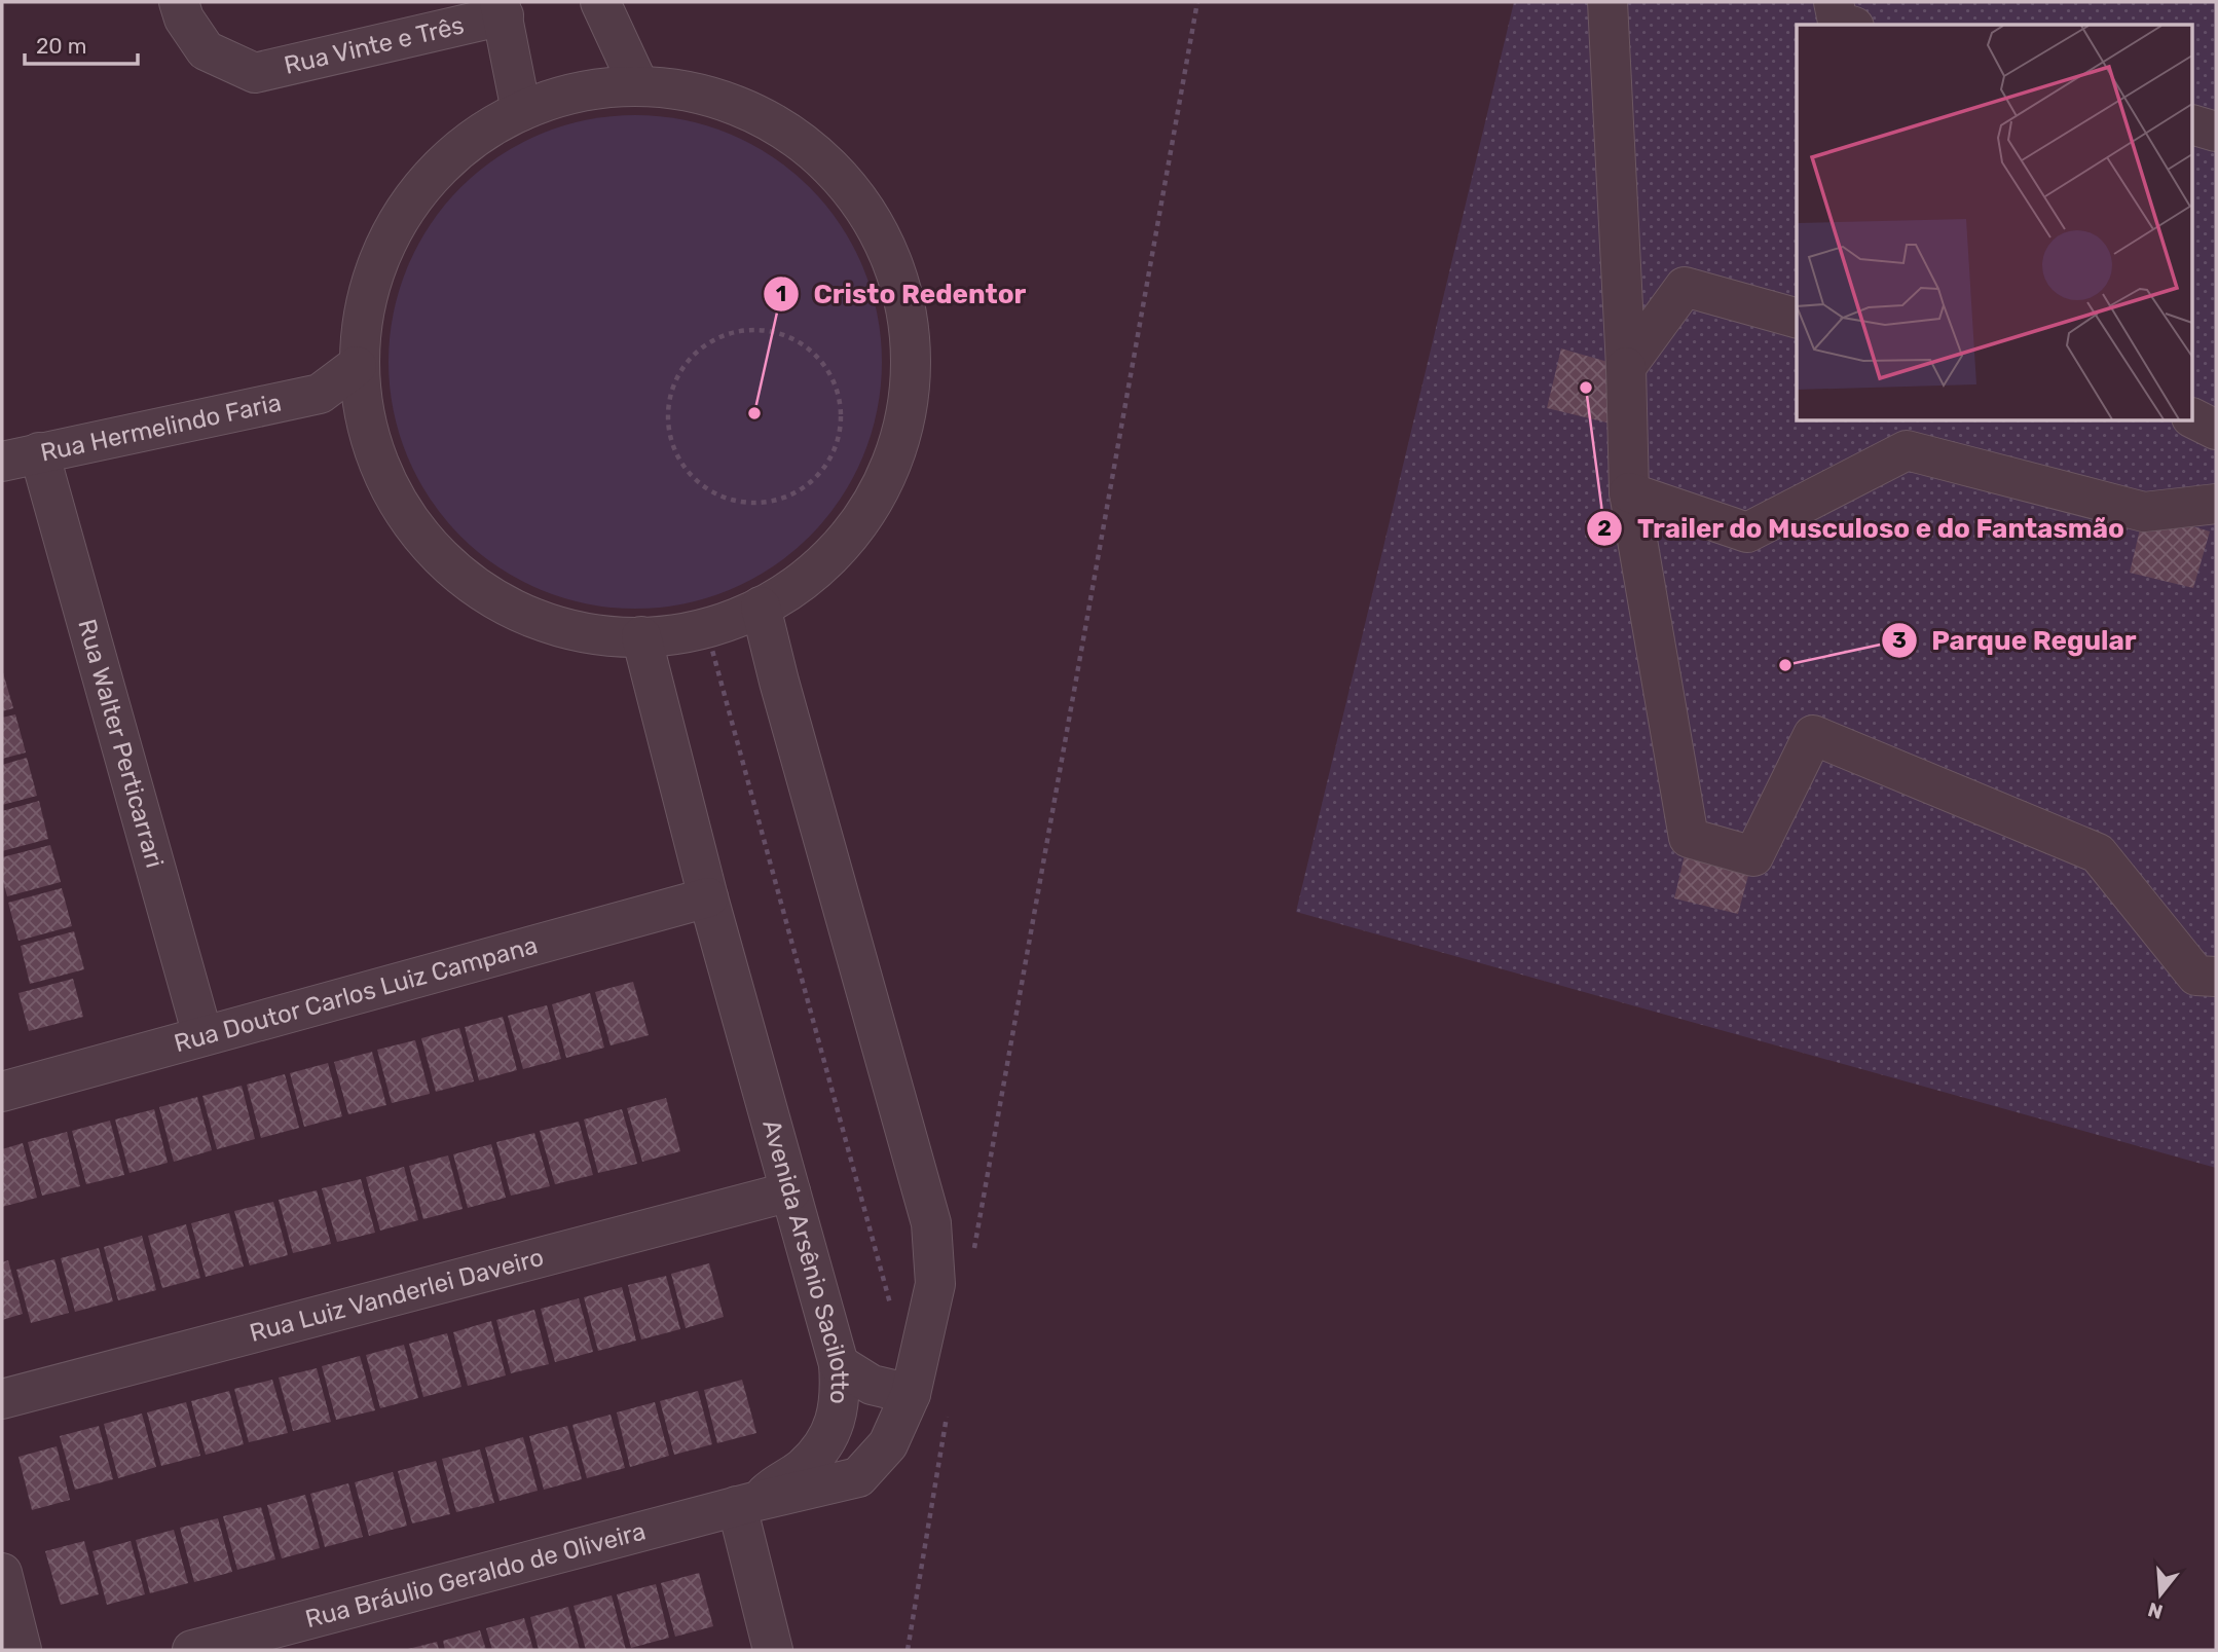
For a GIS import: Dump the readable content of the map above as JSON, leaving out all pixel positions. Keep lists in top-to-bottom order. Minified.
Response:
{"streets":{"street":["Rua Vinte e Três","Rua Hermelindo Faria","Rua Walter Perticarrari","Rua Doutor Carlos Luiz Campana","Avenida Arsênio Sacilotto","Rua Luiz Vanderlei Daveiro","Rua Bráulio Geraldo de Oliveira"]},"crossings":[["Rua Hermelindo Faria","Rua Walter Perticarrari"],["Rua Walter Perticarrari","Rua Doutor Carlos Luiz Campana"],["Rua Doutor Carlos Luiz Campana","Avenida Arsênio Sacilotto"],["Avenida Arsênio Sacilotto","Rua Luiz Vanderlei Daveiro"],["Avenida Arsênio Sacilotto","Rua Bráulio Geraldo de Oliveira"]],"places":["Trailer do Musculoso e do Fantasmão","Cristo Redentor","Parque Regular"],"scale_bar":"20 m","north":"bottom"}
